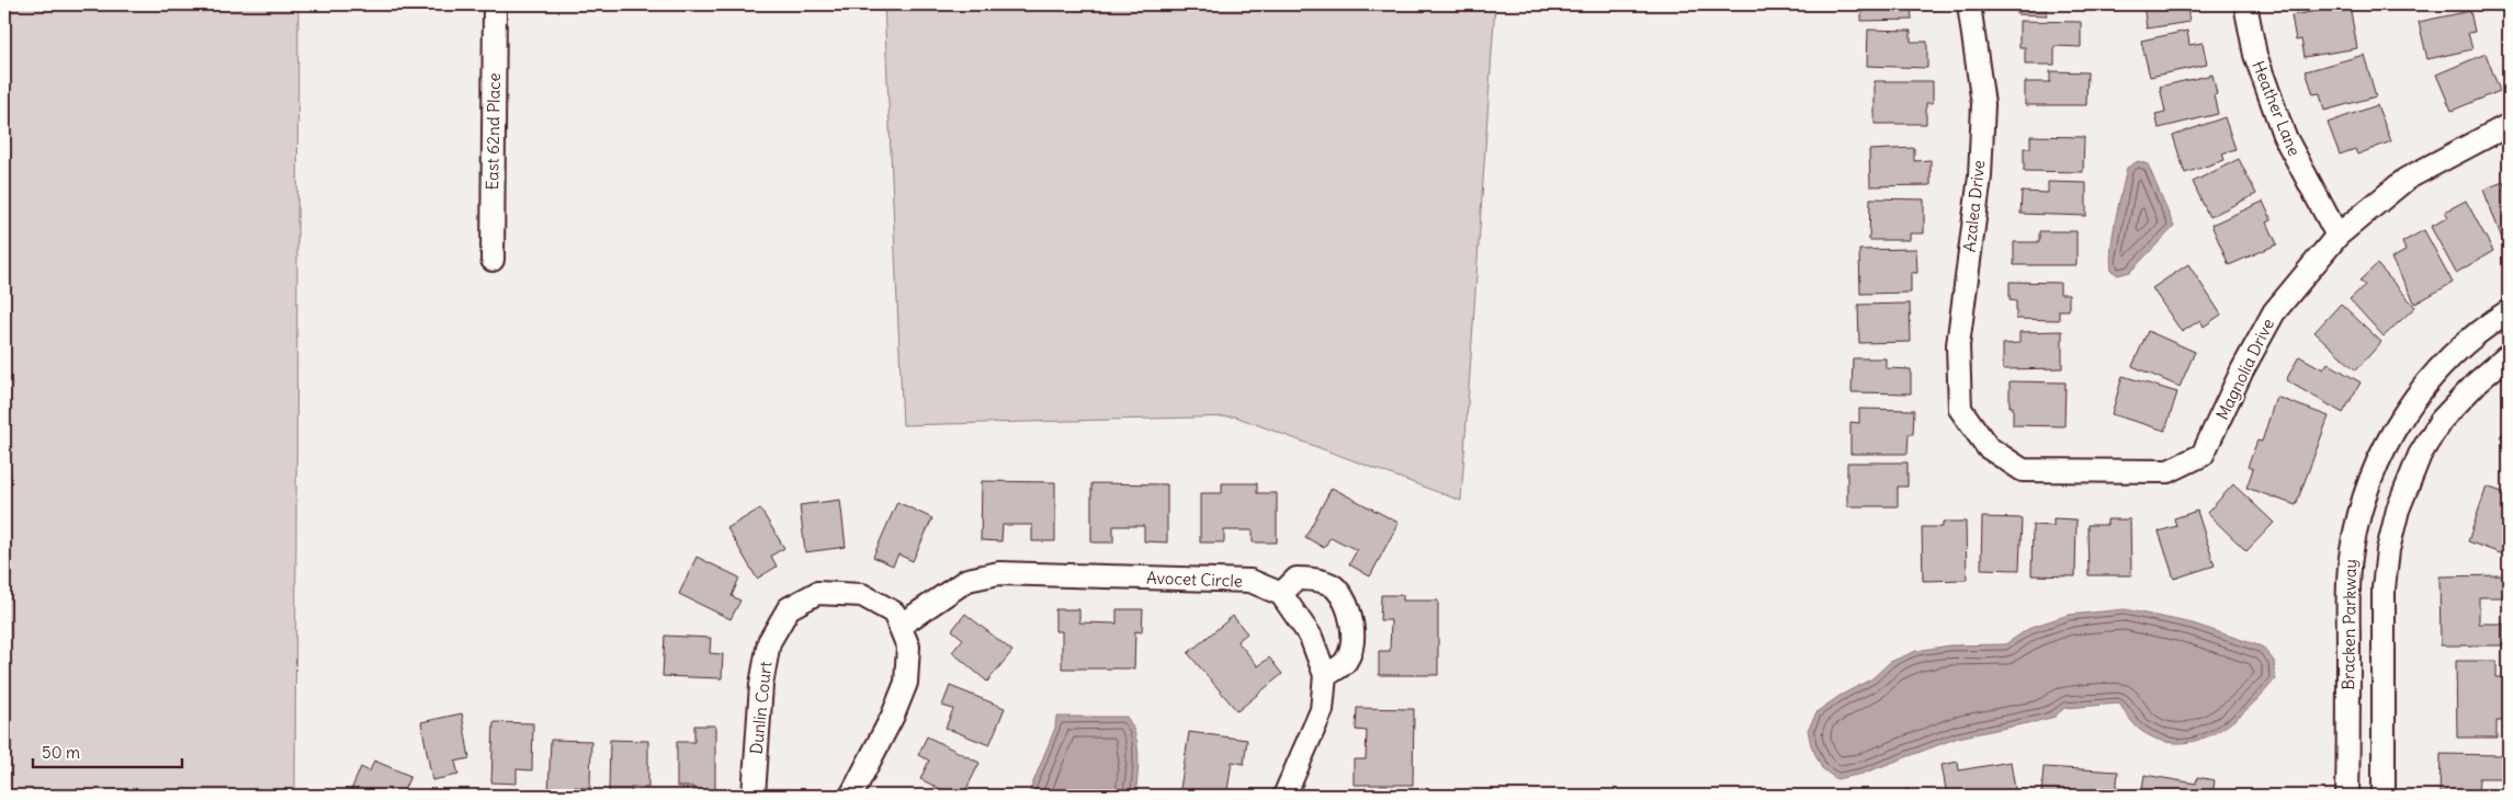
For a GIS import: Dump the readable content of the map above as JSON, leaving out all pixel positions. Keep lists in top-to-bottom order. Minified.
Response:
{"streets":{"street":["Heather Lane","East 62nd Place","Azalea Drive","Magnolia Drive","Avocet Circle","Bracken Parkway","Dunlin Court"]},"crossings":[["Heather Lane","Magnolia Drive"],["Azalea Drive","Magnolia Drive"],["Avocet Circle","Dunlin Court"]],"scale_bar":"50 m"}
